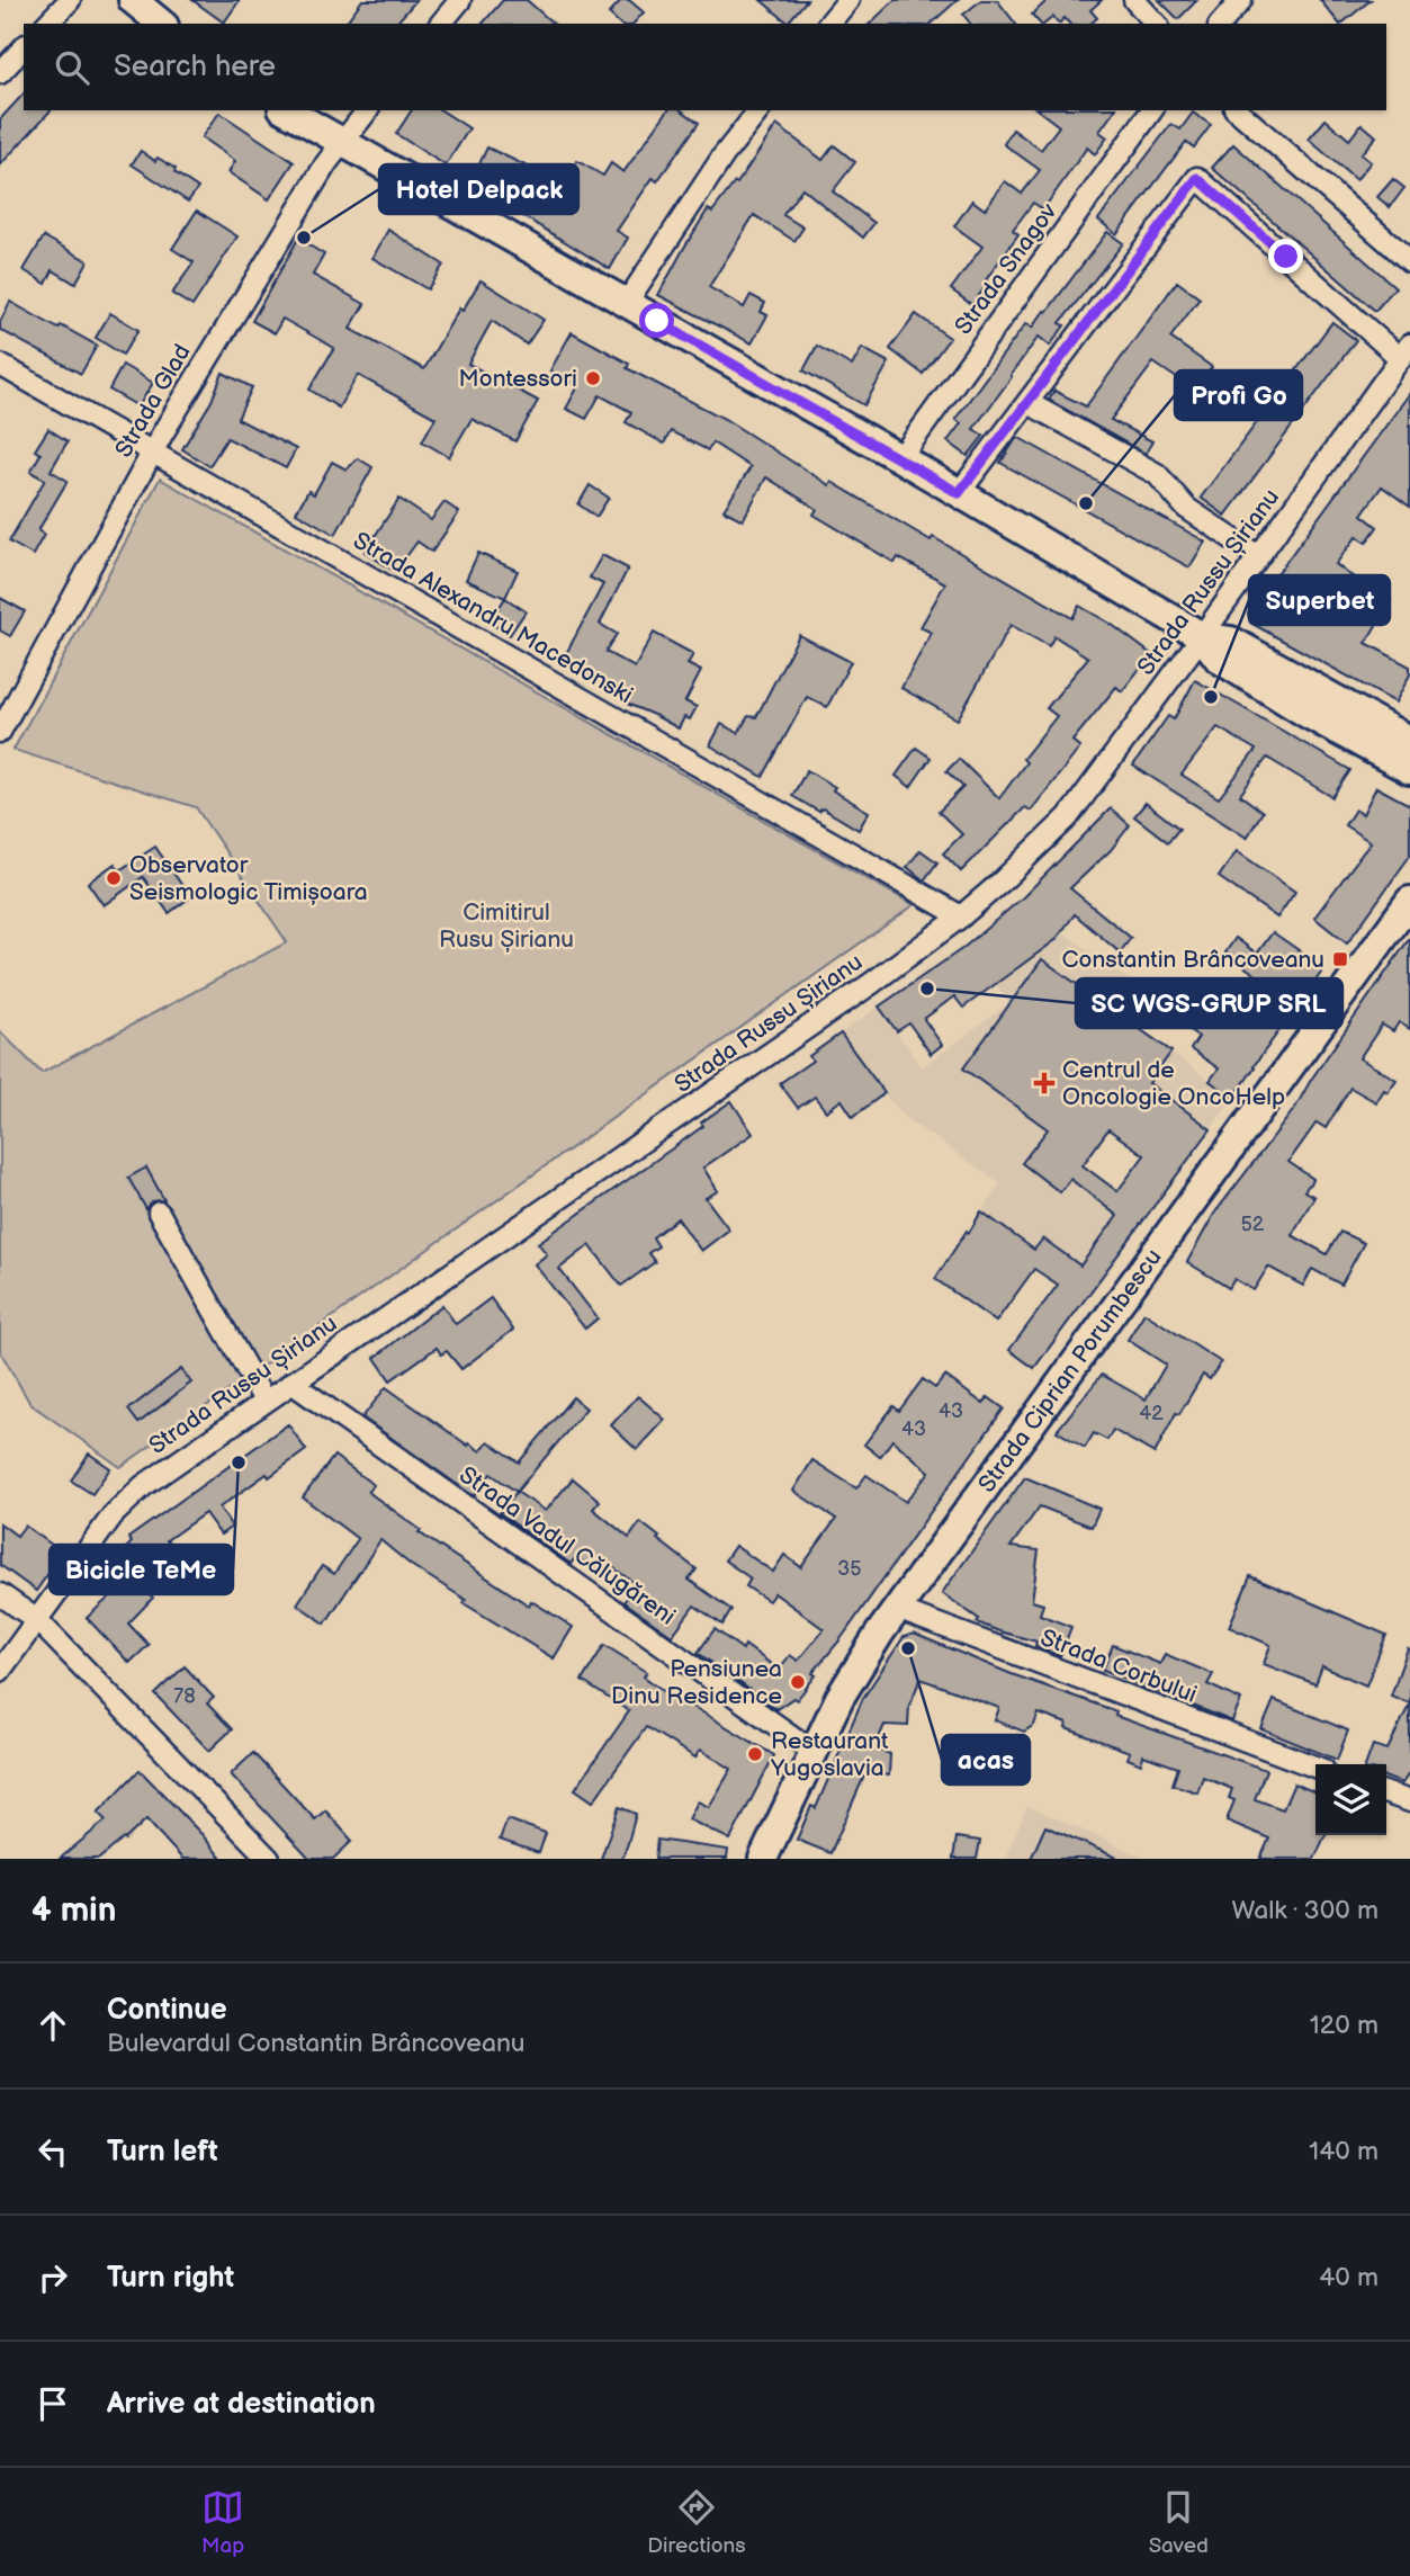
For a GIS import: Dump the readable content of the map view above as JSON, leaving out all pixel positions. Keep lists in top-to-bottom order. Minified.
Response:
{"streets":{"main road":["Strada Ciprian Porumbescu"],"street":["Strada Snagov","Strada Glad","Strada Russu Șirianu","Strada Alexandru Macedonski","Strada Vadul Călugăreni","Strada Corbului"]},"crossings":[["Strada Glad","Strada Alexandru Macedonski"],["Strada Russu Șirianu","Strada Alexandru Macedonski"],["Strada Russu Șirianu","Strada Vadul Călugăreni"],["Strada Ciprian Porumbescu","Strada Vadul Călugăreni"],["Strada Ciprian Porumbescu","Strada Corbului"]],"parks":["Cimitirul Rusu Șirianu"],"places":{"other":["Hotel Delpack","Montessori","Profi Go","Superbet","Observator Seismologic Timișoara","SC WGS-GRUP SRL","Bicicle TeMe","acas","Pensiunea Dinu Residence","Restaurant Yugoslavia"],"transit":["Constantin Brâncoveanu"],"health":["Centrul de Oncologie OncoHelp"]},"house_numbers":["52","43","42","43","35","78"],"page":{"search":"Search here","heading":["4 min","Walk · 300 m"],"list":[["Continue","Bulevardul Constantin Brâncoveanu","120 m"],["Turn left","140 m"],["Turn right","40 m"],"Arrive at destination"],"nav":["Map","Directions","Saved"]}}
